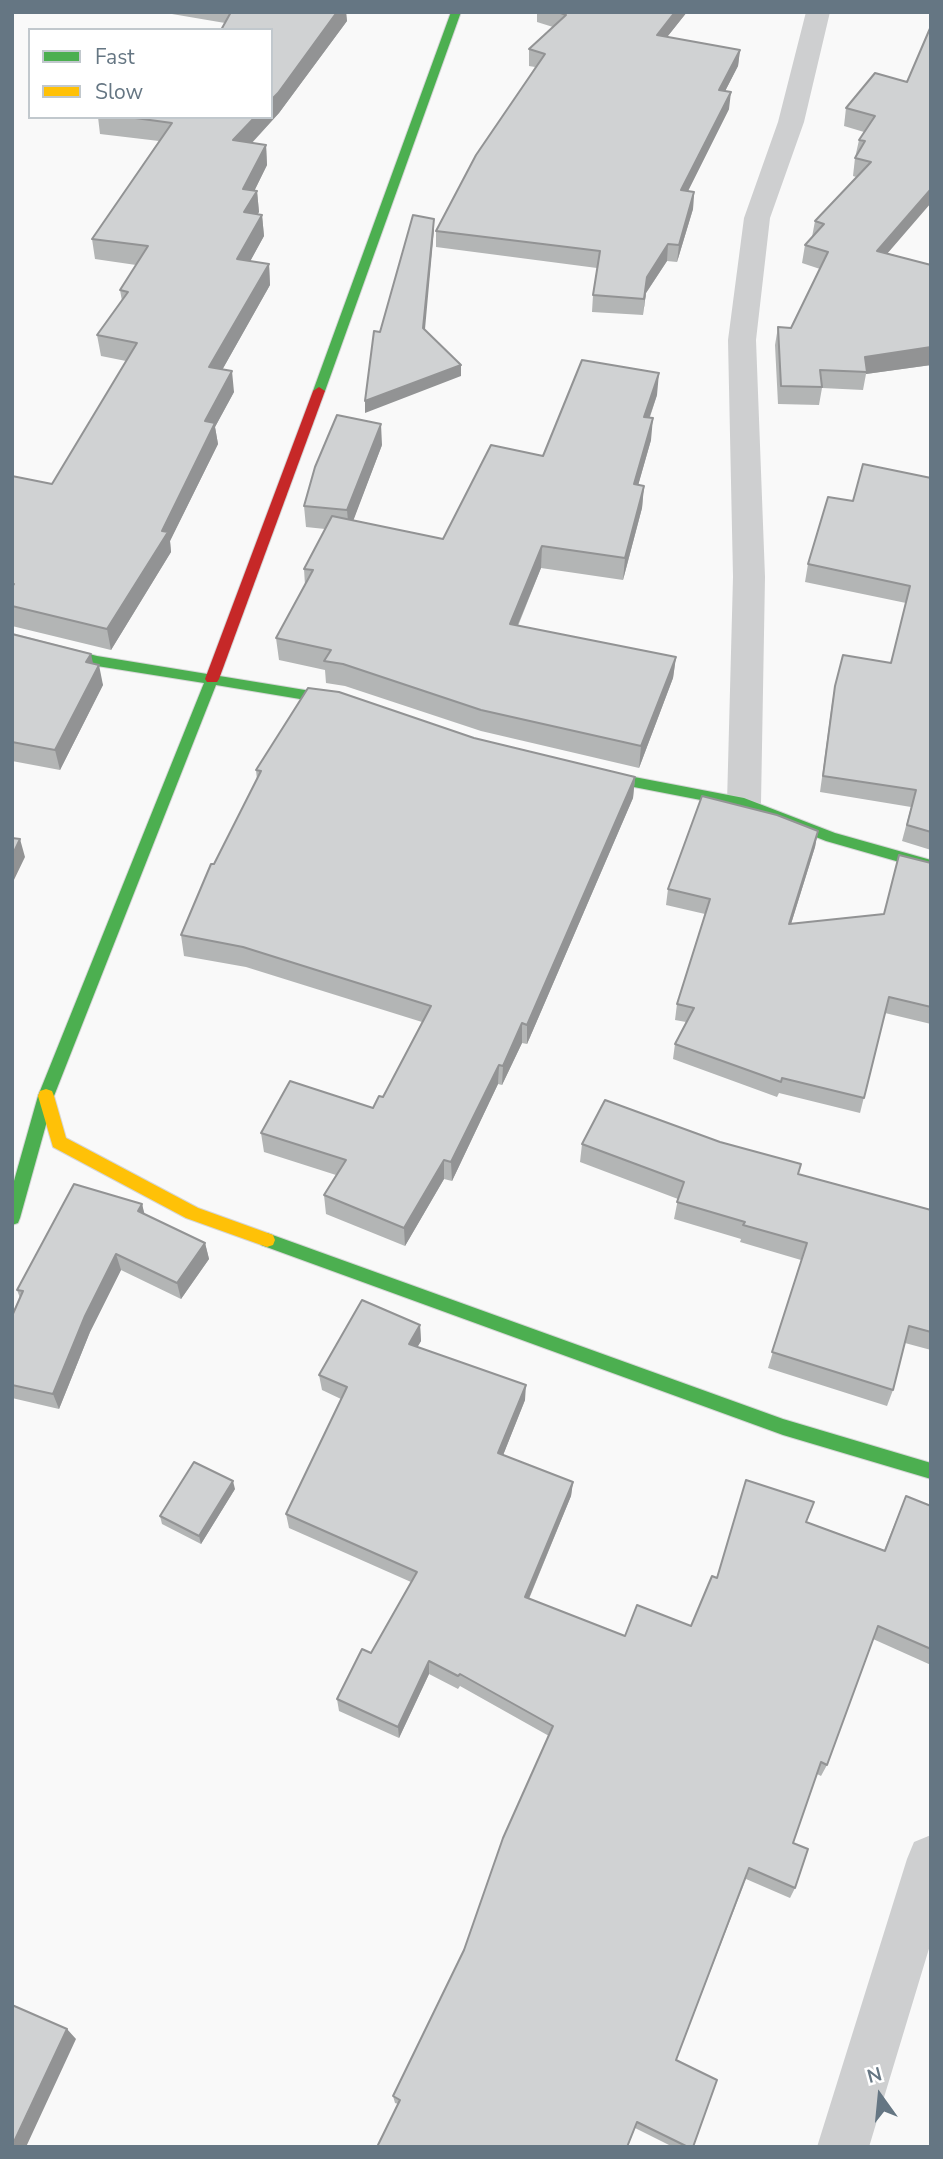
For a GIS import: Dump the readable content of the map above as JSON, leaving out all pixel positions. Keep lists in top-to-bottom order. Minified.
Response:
{"legend":["Fast","Slow"],"north":"top"}
